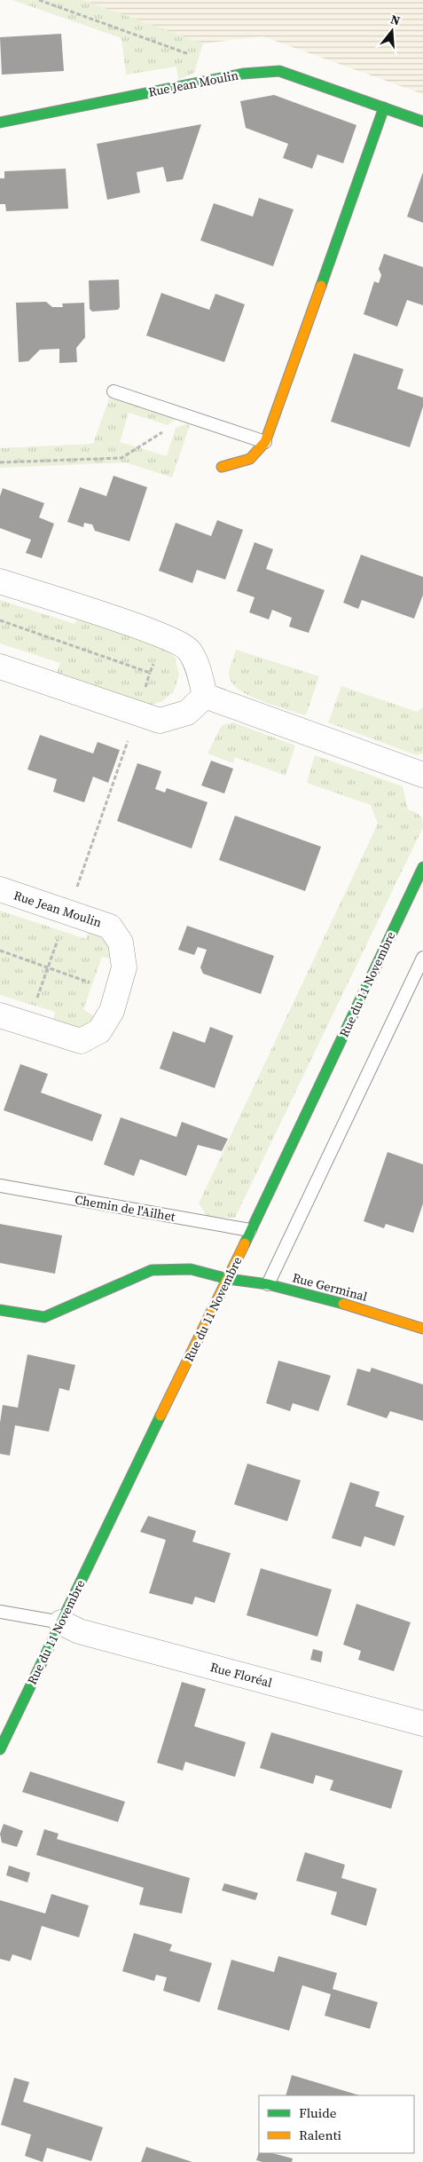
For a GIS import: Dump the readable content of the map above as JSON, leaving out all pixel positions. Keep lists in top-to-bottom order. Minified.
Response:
{"streets":{"street":["Rue Jean Moulin","Rue du 11 Novembre","Rue Germinal","Rue Floréal"],"lane":["Chemin de l'Ailhet"]},"crossings":[["Rue du 11 Novembre","Chemin de l'Ailhet"],["Rue du 11 Novembre","Rue Germinal"],["Rue du 11 Novembre","Rue Floréal"]],"legend":["Fluide","Ralenti"],"north":"top"}
